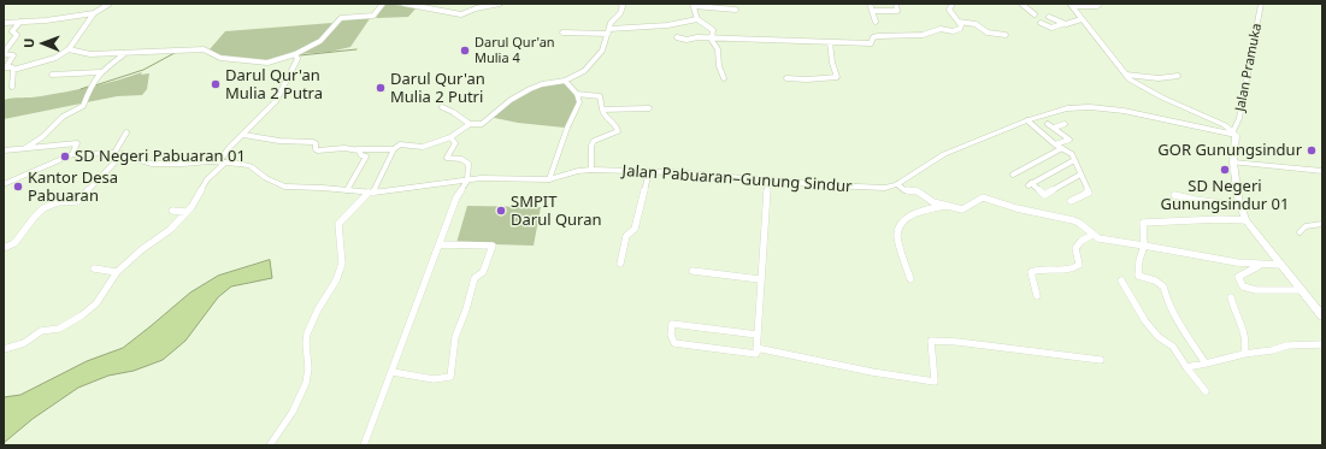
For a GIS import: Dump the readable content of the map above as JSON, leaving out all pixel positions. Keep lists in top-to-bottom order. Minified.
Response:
{"streets":{"street":["Jalan Pramuka","Jalan Pabuaran–Gunung Sindur"]},"crossings":[["Jalan Pramuka","Jalan Pabuaran–Gunung Sindur"]],"places":["Darul Qur'an Mulia 4","Darul Qur'an Mulia 2 Putra","Darul Qur'an Mulia 2 Putri","GOR Gunungsindur","SD Negeri Pabuaran 01","SD Negeri Gunungsindur 01","Kantor Desa Pabuaran","SMPIT Darul Quran"],"north":"left"}
